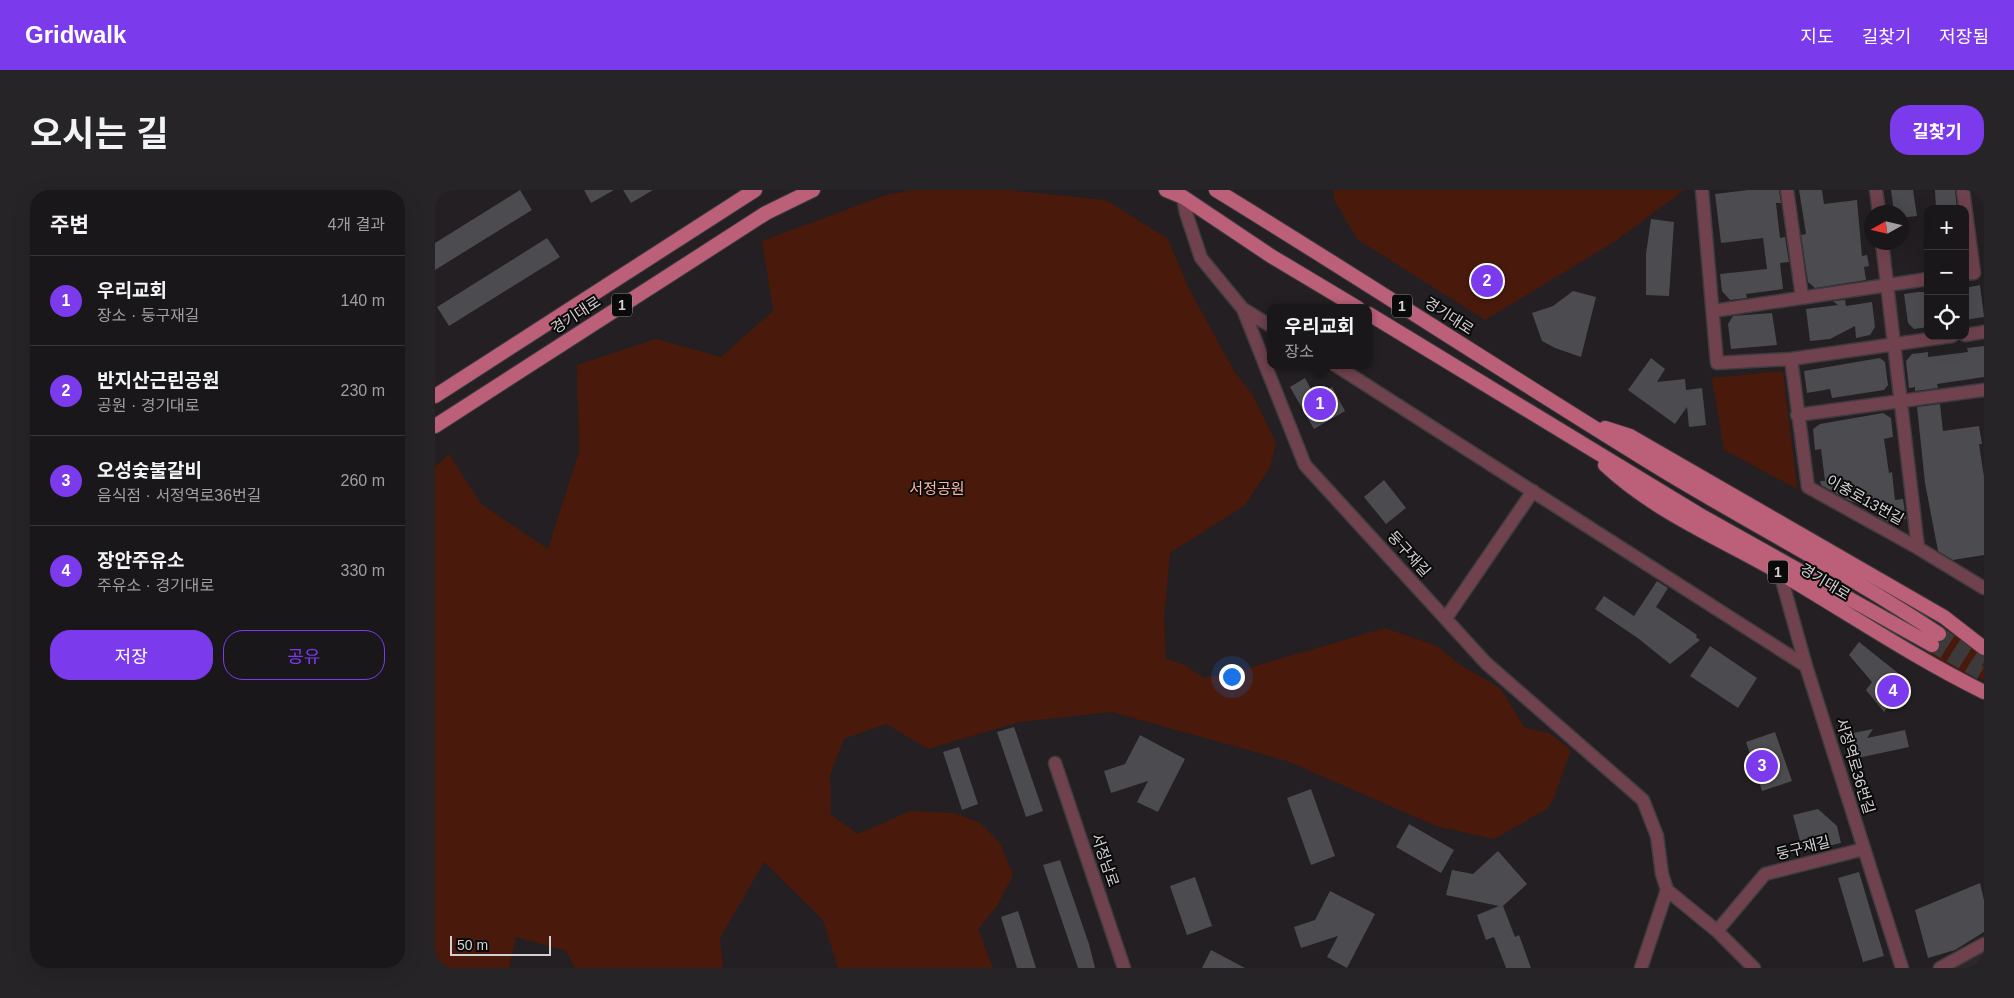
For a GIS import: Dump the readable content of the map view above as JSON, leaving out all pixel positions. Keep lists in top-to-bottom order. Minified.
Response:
{"streets":{"main road":["1","경기대로"],"street":["이충로13번길","둥구재길","서정역로36번길","서정남로"]},"crossings":[["경기대로","서정역로36번길"],["둥구재길","서정역로36번길"]],"parks":["서정공원"],"scale_bar":"50 m","north":"left","page":{"header":"Gridwalk","nav":["지도","길찾기","저장됨"],"title":"오시는 길","buttons":["길찾기",["저장","공유"]],"heading":["주변","4개 결과"],"map_buttons":["+","−"],"list":[{"mark":"1","name":"우리교회","note":"장소 · 둥구재길","value":"140 m"},{"mark":"2","name":"반지산근린공원","note":"공원 · 경기대로","value":"230 m"},{"mark":"3","name":"오성숯불갈비","note":"음식점 · 서정역로36번길","value":"260 m"},{"mark":"4","name":"장안주유소","note":"주유소 · 경기대로","value":"330 m"}],"pins":["2","1","4","3"],"popup":["우리교회","장소"],"scale":"50 m"}}
